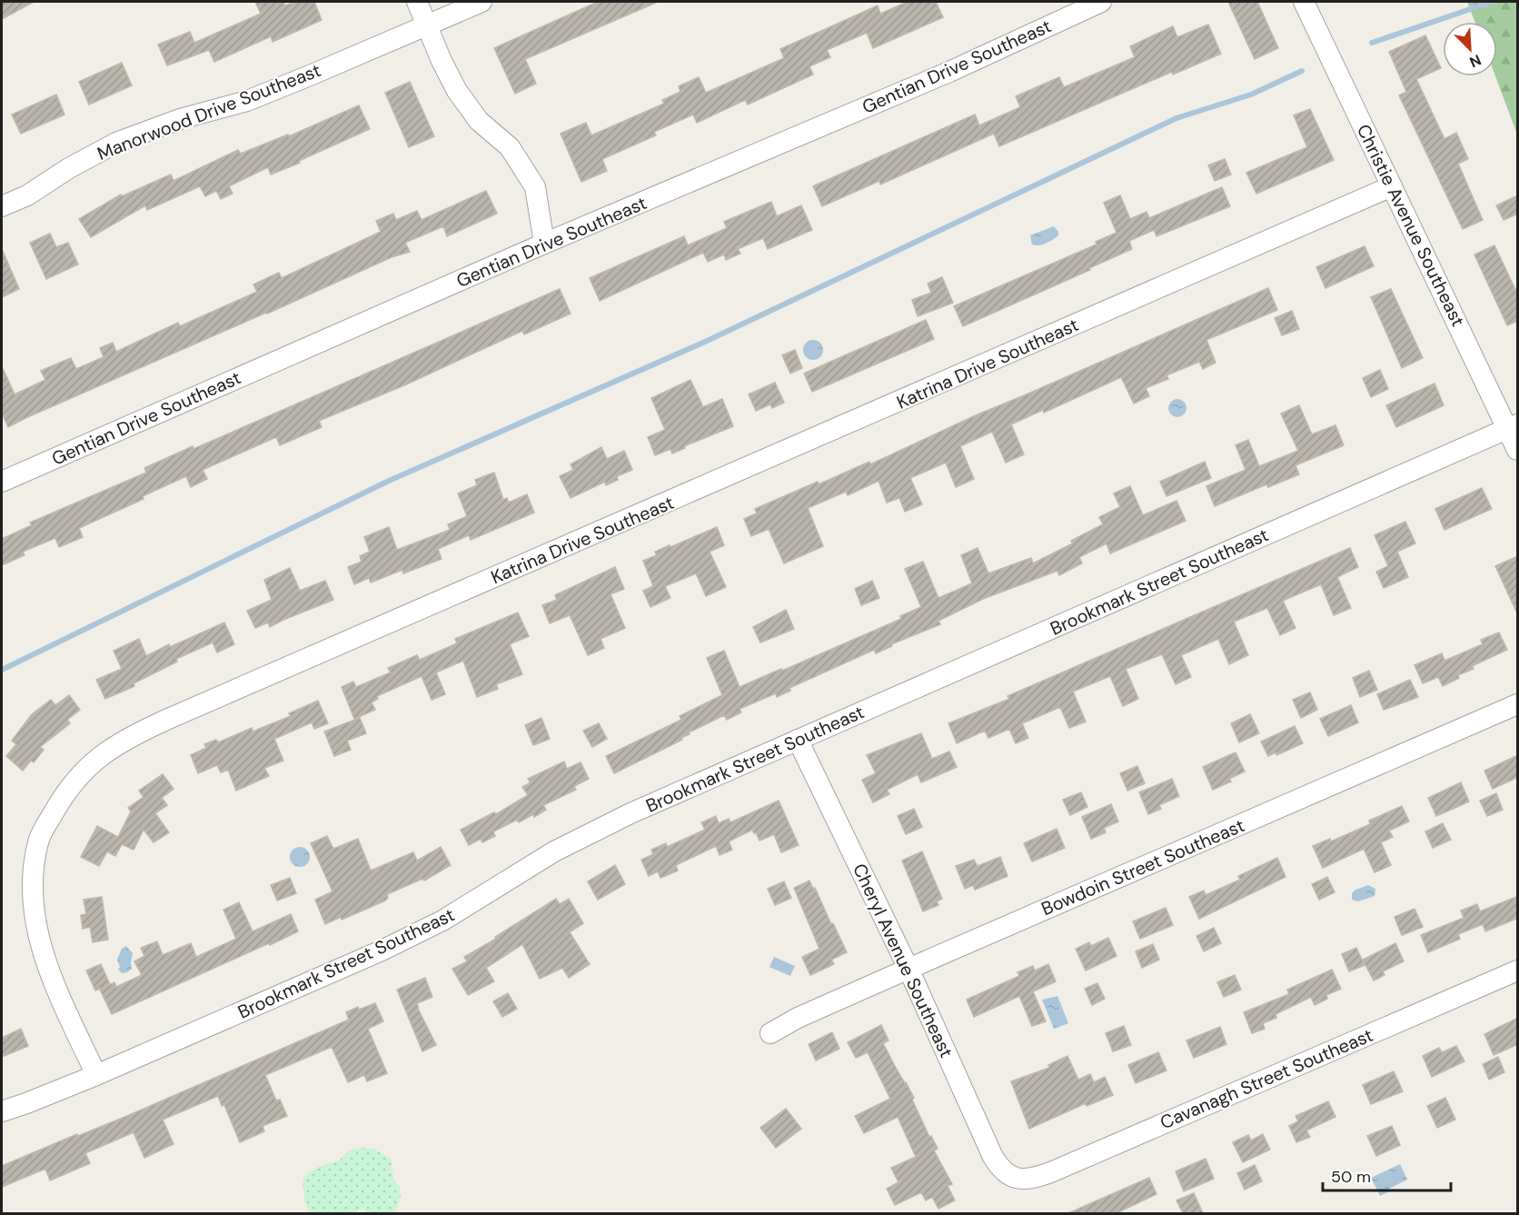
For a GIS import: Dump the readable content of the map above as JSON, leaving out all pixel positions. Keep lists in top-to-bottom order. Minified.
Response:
{"streets":{"street":["Gentian Drive Southeast","Manorwood Drive Southeast","Christie Avenue Southeast","Katrina Drive Southeast","Brookmark Street Southeast","Bowdoin Street Southeast","Cheryl Avenue Southeast","Cavanagh Street Southeast"]},"crossings":[["Christie Avenue Southeast","Katrina Drive Southeast"],["Christie Avenue Southeast","Brookmark Street Southeast"],["Katrina Drive Southeast","Brookmark Street Southeast"],["Brookmark Street Southeast","Cheryl Avenue Southeast"],["Bowdoin Street Southeast","Cheryl Avenue Southeast"],["Cheryl Avenue Southeast","Cavanagh Street Southeast"]],"scale_bar":"50 m","north":"bottom right"}
